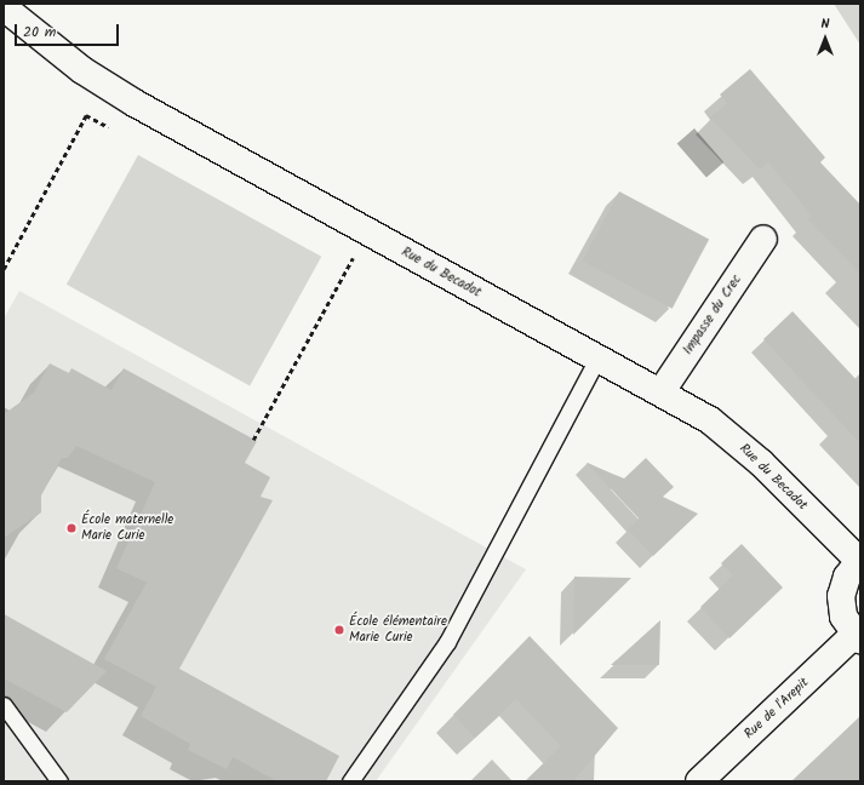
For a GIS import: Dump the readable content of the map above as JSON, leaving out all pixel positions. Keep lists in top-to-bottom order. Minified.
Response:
{"streets":{"street":["Rue du Becadot","Impasse du Crec","Rue de l'Arepit"]},"crossings":[["Rue du Becadot","Impasse du Crec"]],"places":["École maternelle Marie Curie","École élémentaire Marie Curie"],"scale_bar":"20 m","north":"top"}
